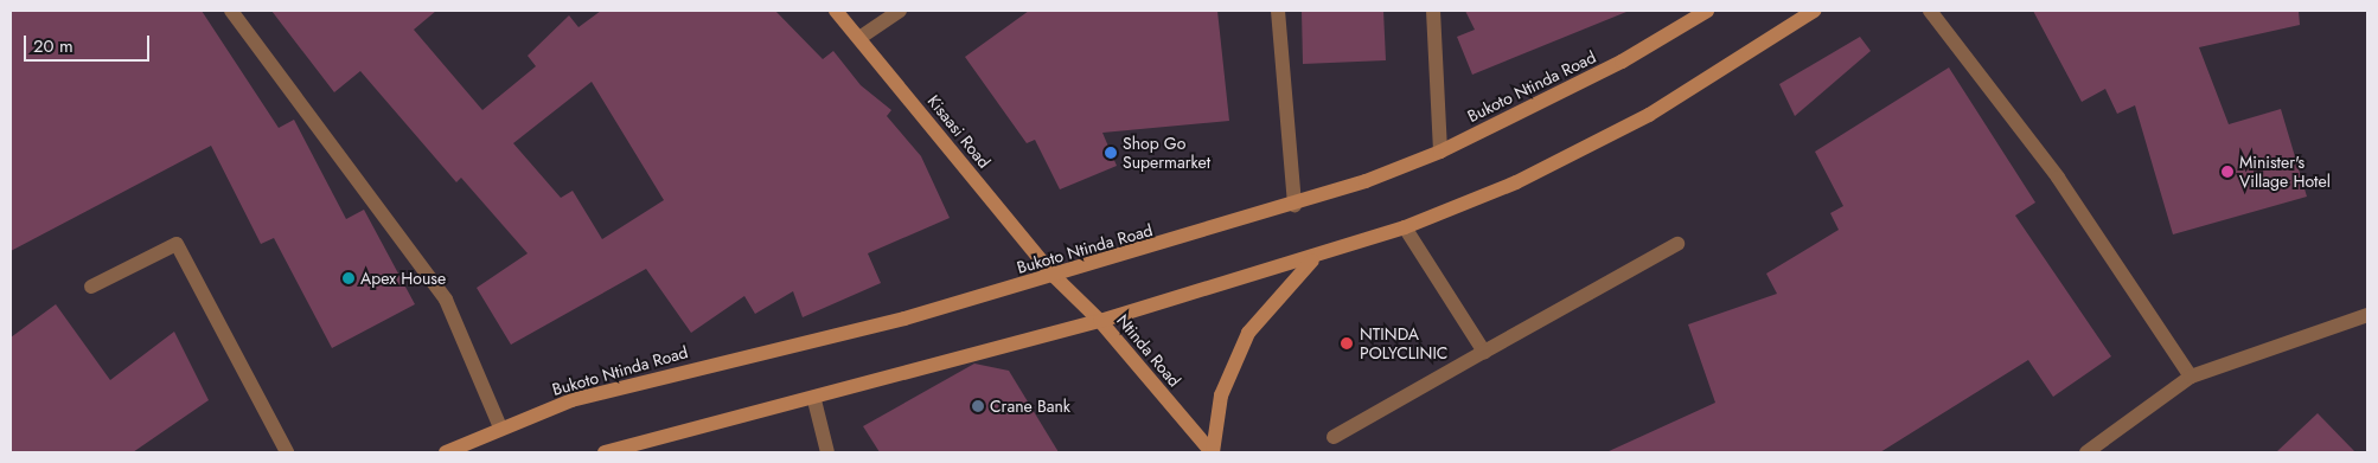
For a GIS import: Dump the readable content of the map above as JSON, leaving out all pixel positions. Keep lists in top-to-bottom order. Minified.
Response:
{"streets":{"main road":["Bukoto Ntinda Road","Kisaasi Road","Ntinda Road"]},"crossings":[["Bukoto Ntinda Road","Kisaasi Road"],["Bukoto Ntinda Road","Ntinda Road"],["Kisaasi Road","Ntinda Road"]],"places":["Shop Go Supermarket","Minister's Village Hotel","Apex House","NTINDA POLYCLINIC","Crane Bank"],"scale_bar":"20 m"}
